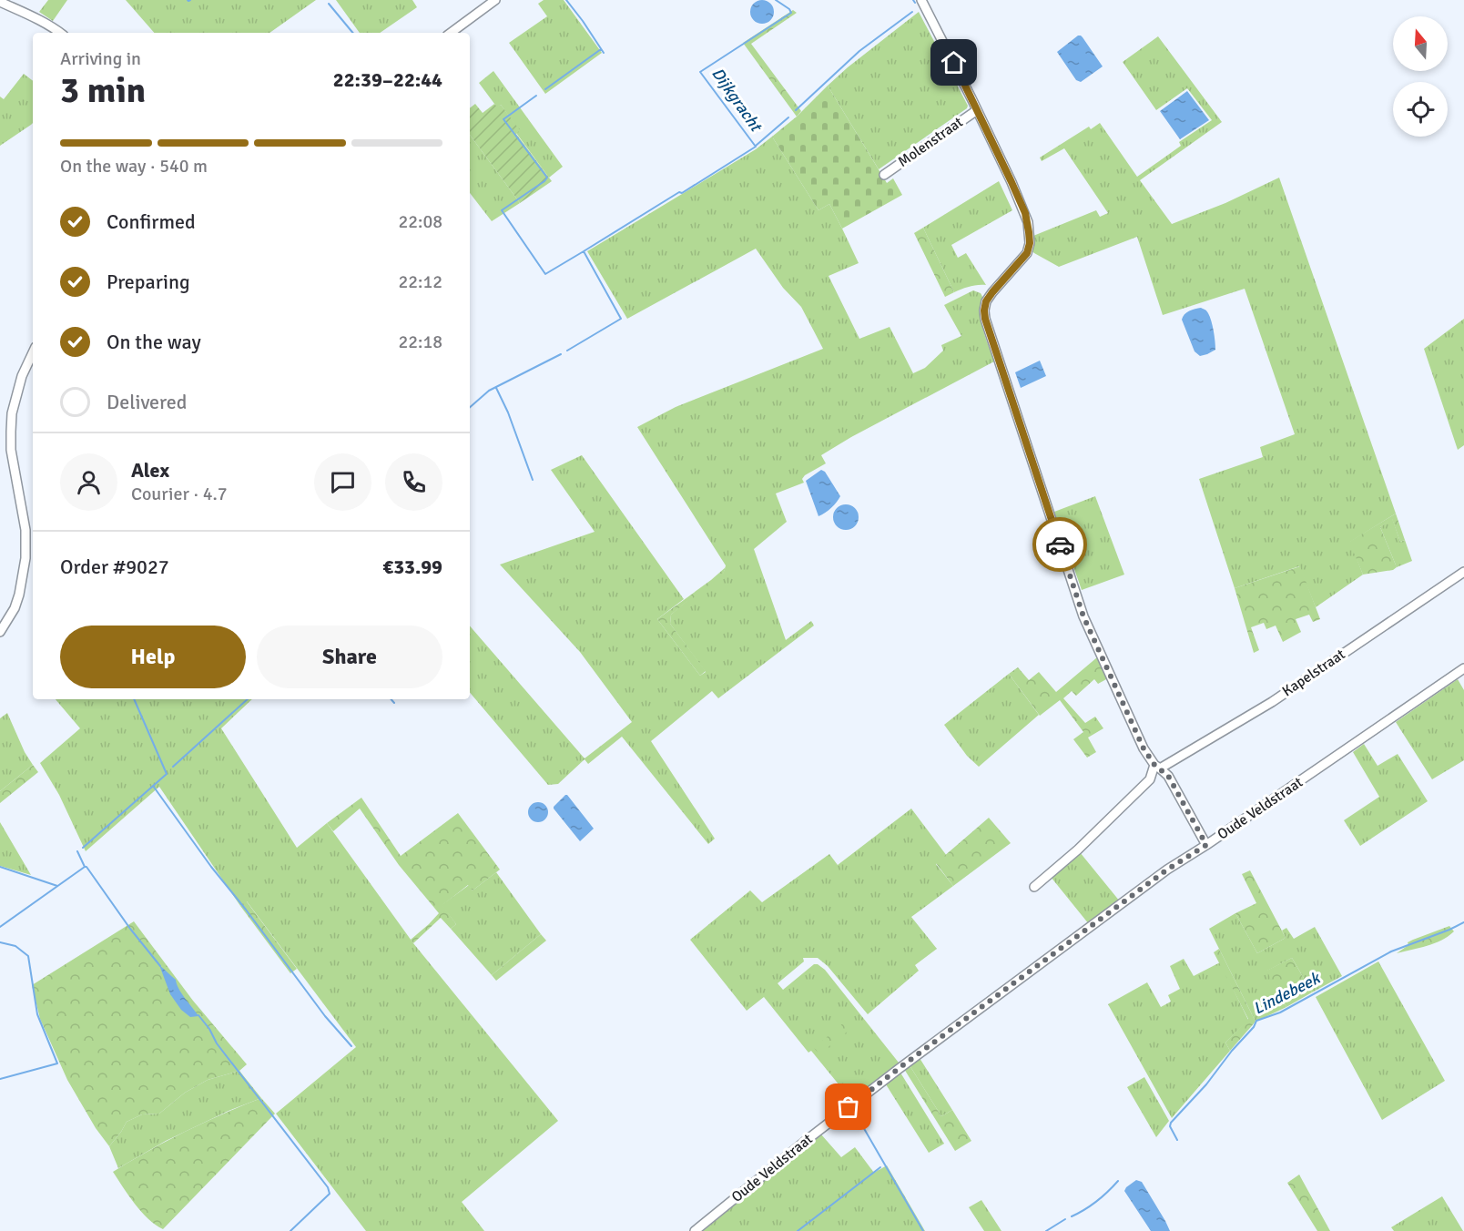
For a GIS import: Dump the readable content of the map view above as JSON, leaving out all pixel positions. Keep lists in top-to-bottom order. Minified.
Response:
{"streets":{"street":["Molenstraat","Kapelstraat","Oude Veldstraat"]},"crossings":[["Molenstraat","Kapelstraat"],["Molenstraat","Oude Veldstraat"]],"water":["Dijkgracht","Lindebeek"],"north":"top","page":{"heading":["3 min","Arriving in","22:39–22:44"],"panel":["Alex","Courier · 4.7","Order #9027","€33.99"],"bar":"On the way · 540 m","list":[["Confirmed","22:08"],["Preparing","22:12"],["On the way","22:18"],"Delivered"],"buttons":["Help","Share"]}}
